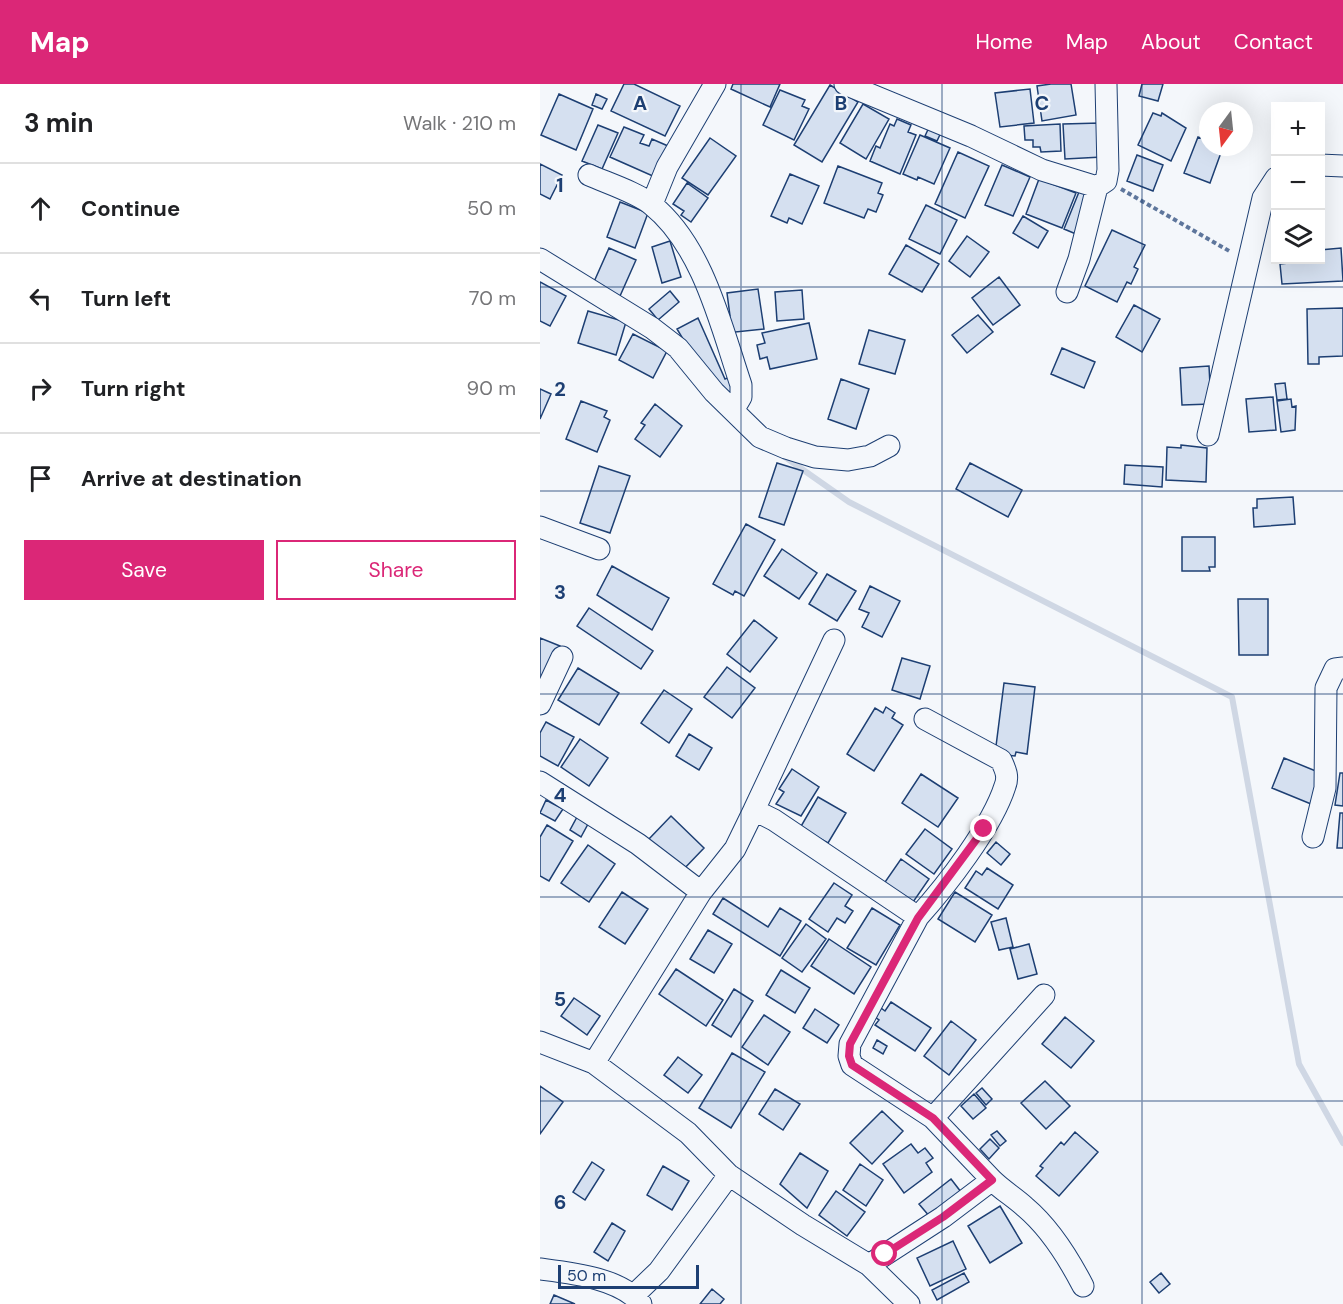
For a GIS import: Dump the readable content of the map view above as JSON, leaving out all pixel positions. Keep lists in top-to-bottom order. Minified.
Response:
{"scale_bar":"50 m","north":"bottom","page":{"header":"Map","nav":["Home","Map","About","Contact"],"heading":["3 min","Walk · 210 m"],"map_buttons":["+","−"],"list":[["Continue","50 m"],["Turn left","70 m"],["Turn right","90 m"],"Arrive at destination"],"buttons":["Save","Share"],"scale":"50 m"},"grid":{"columns":["A","B","C"],"rows":["1","2","3","4","5","6"]}}
